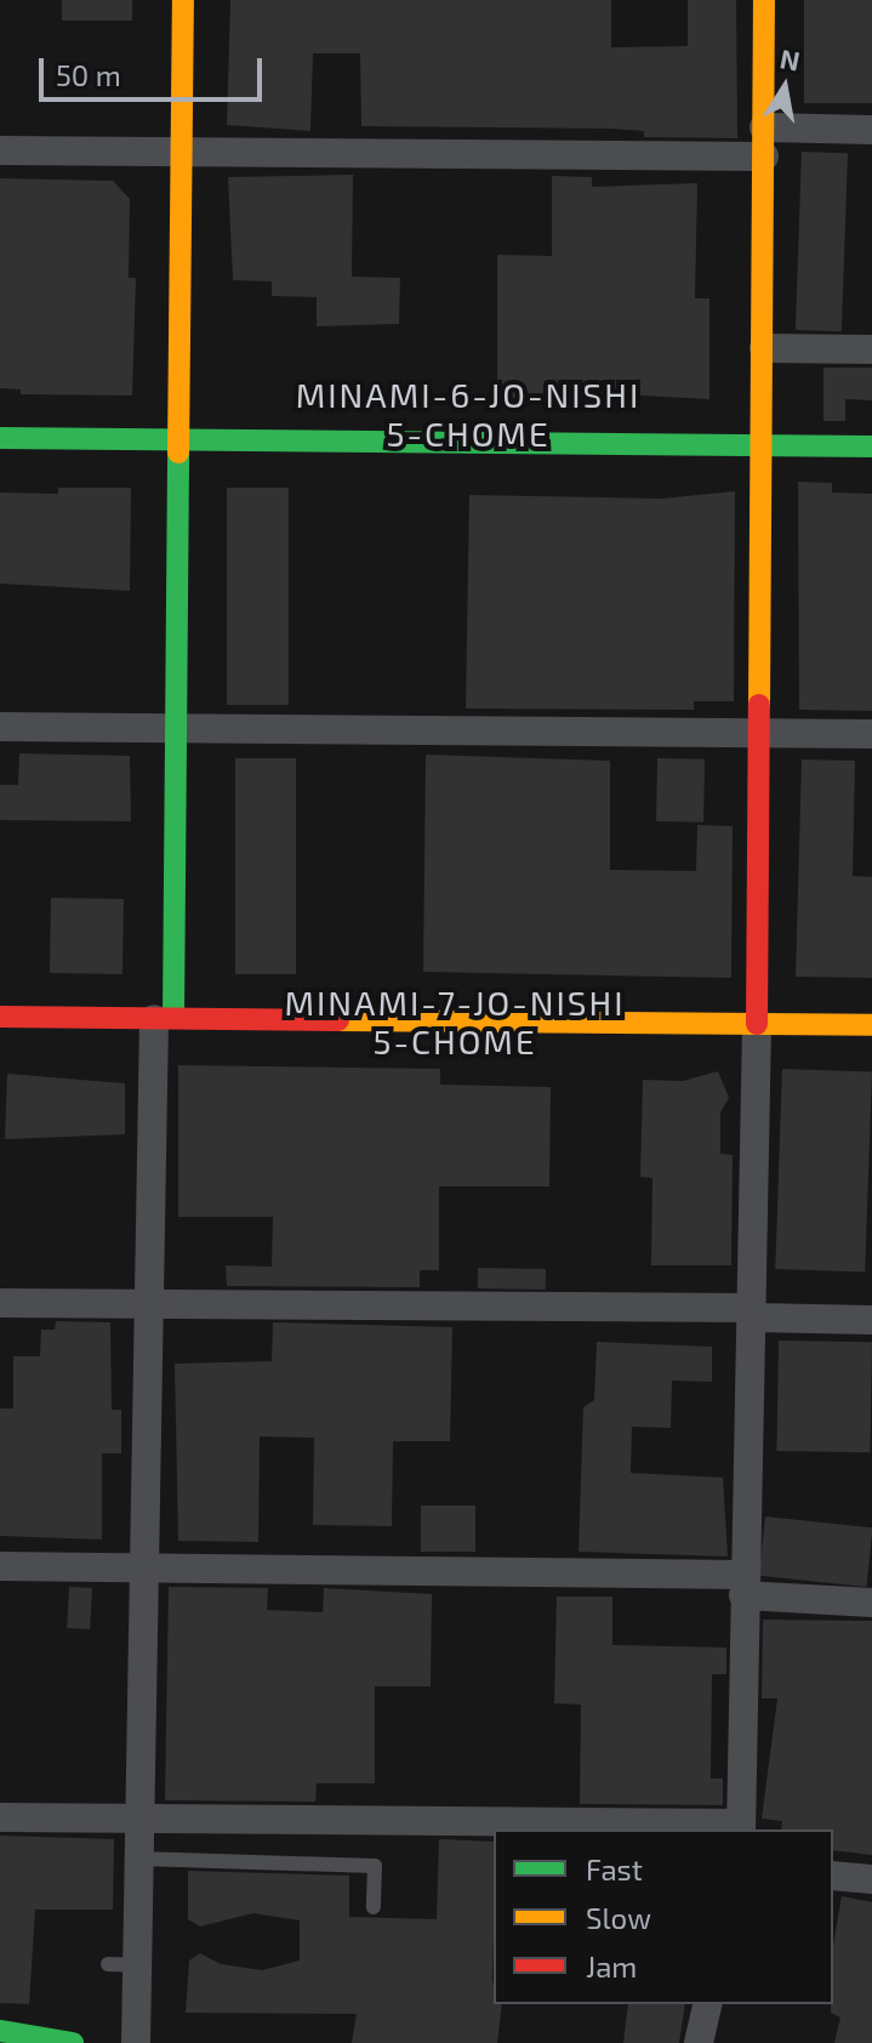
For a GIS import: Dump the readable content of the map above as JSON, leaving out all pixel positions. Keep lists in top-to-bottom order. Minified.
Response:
{"districts":["MINAMI-6-JO-NISHI 5-CHOME","MINAMI-7-JO-NISHI 5-CHOME"],"legend":["Fast","Slow","Jam"],"scale_bar":"50 m","north":"top"}
